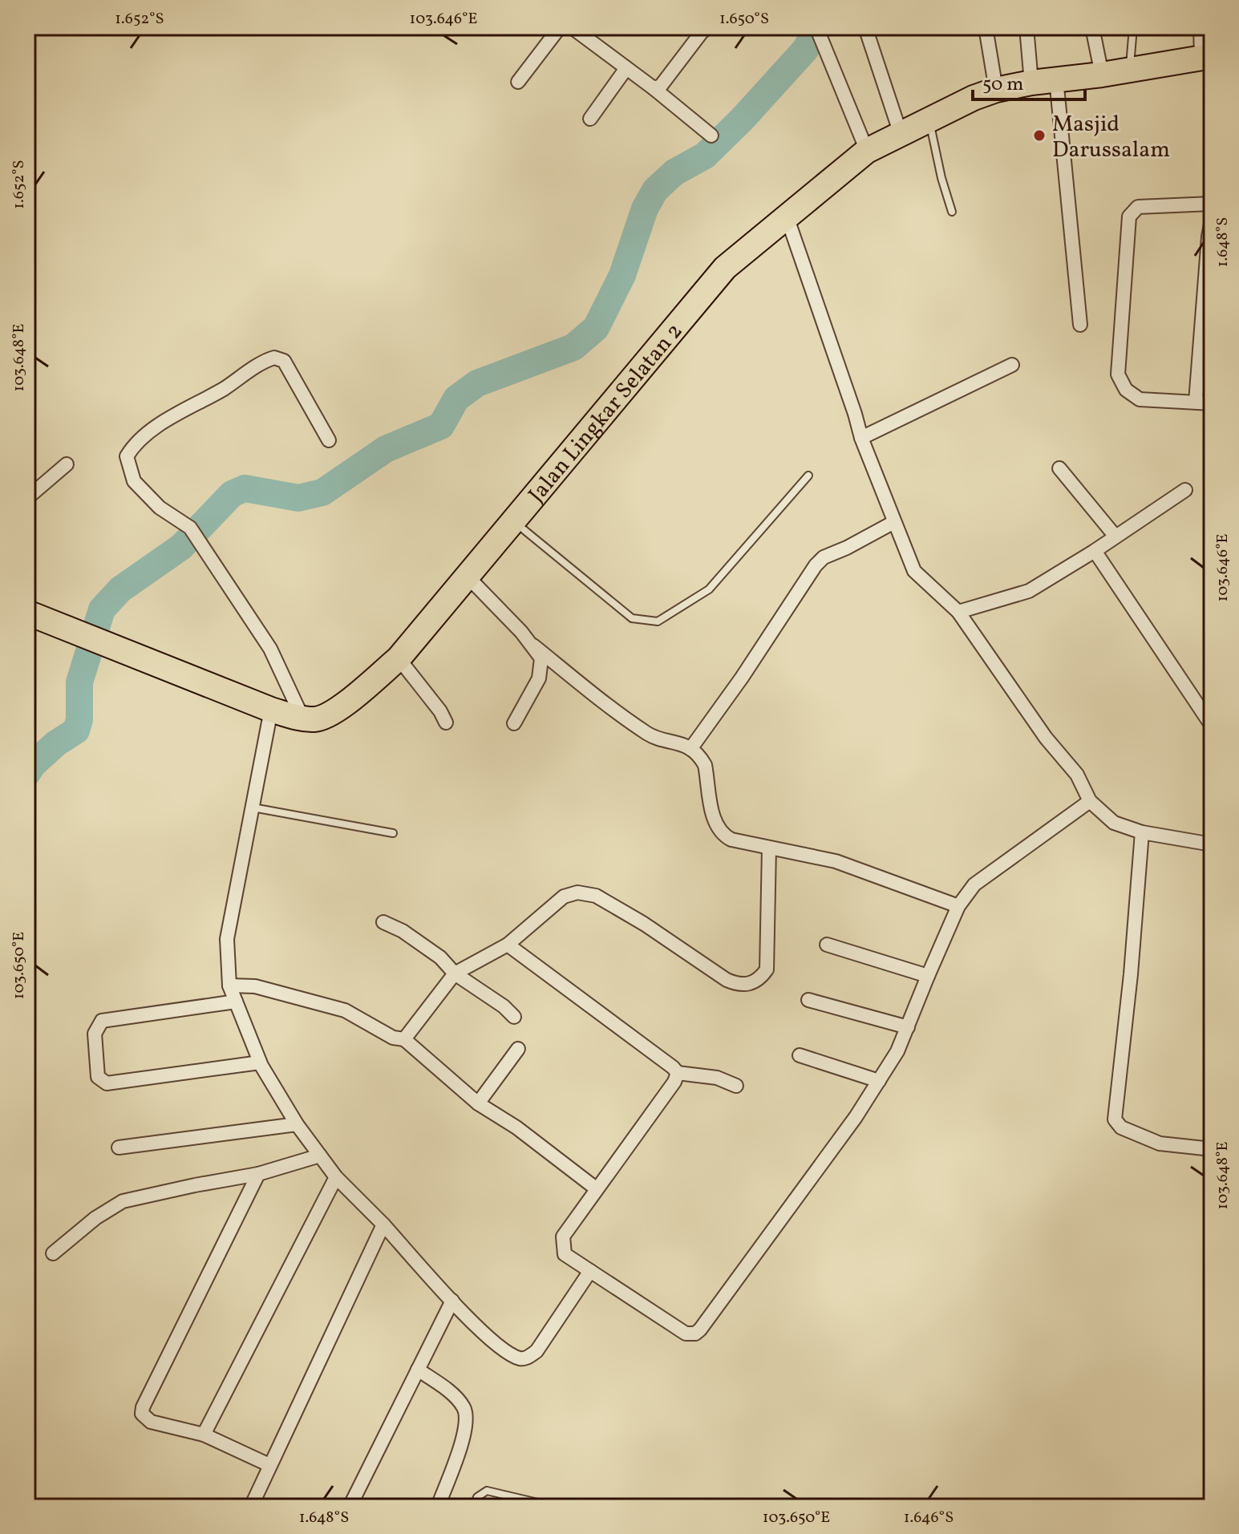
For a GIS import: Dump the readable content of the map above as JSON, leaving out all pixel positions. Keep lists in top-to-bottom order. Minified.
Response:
{"streets":{"highway":["Jalan Lingkar Selatan 2"]},"places":["Masjid Darussalam"],"scale_bar":"50 m","coordinates":["1.652°S","103.646°E","1.650°S","1.648°S","103.648°E","103.650°E","1.646°S"]}
